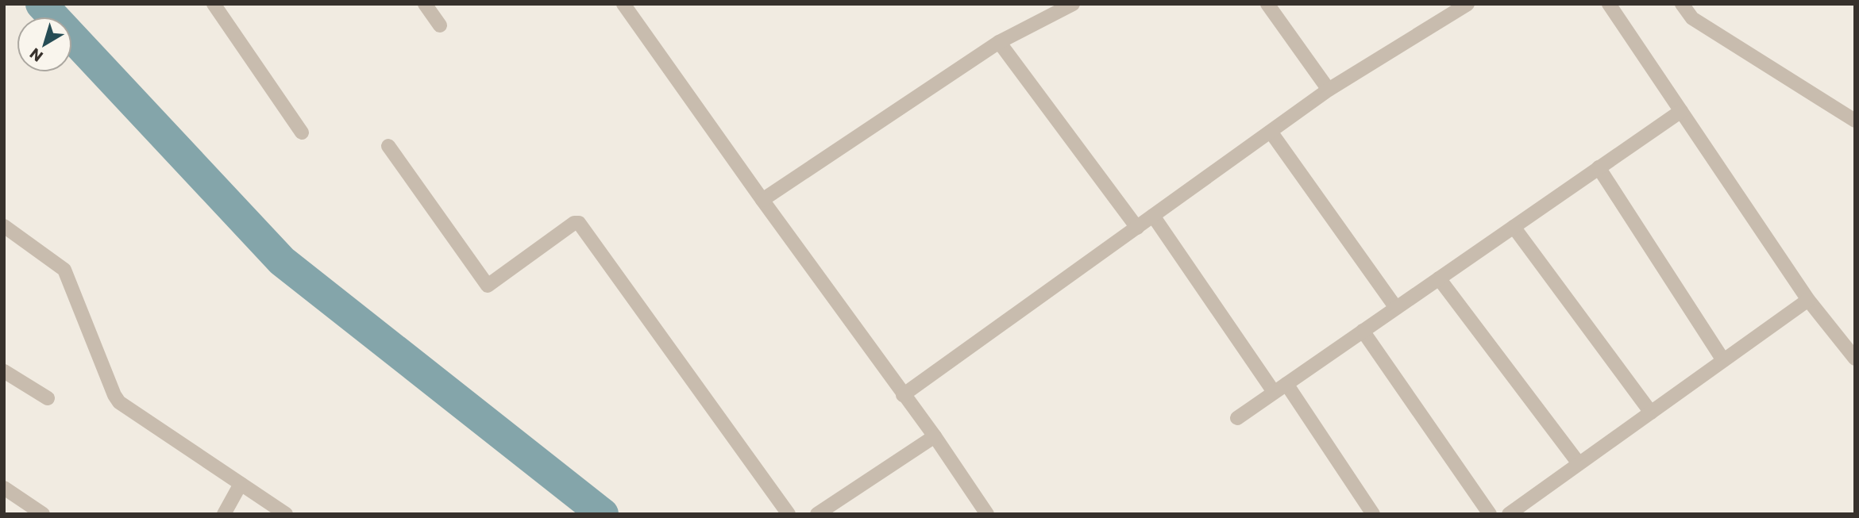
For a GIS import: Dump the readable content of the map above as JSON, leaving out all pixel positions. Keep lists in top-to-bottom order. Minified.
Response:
{"north":"bottom left"}
